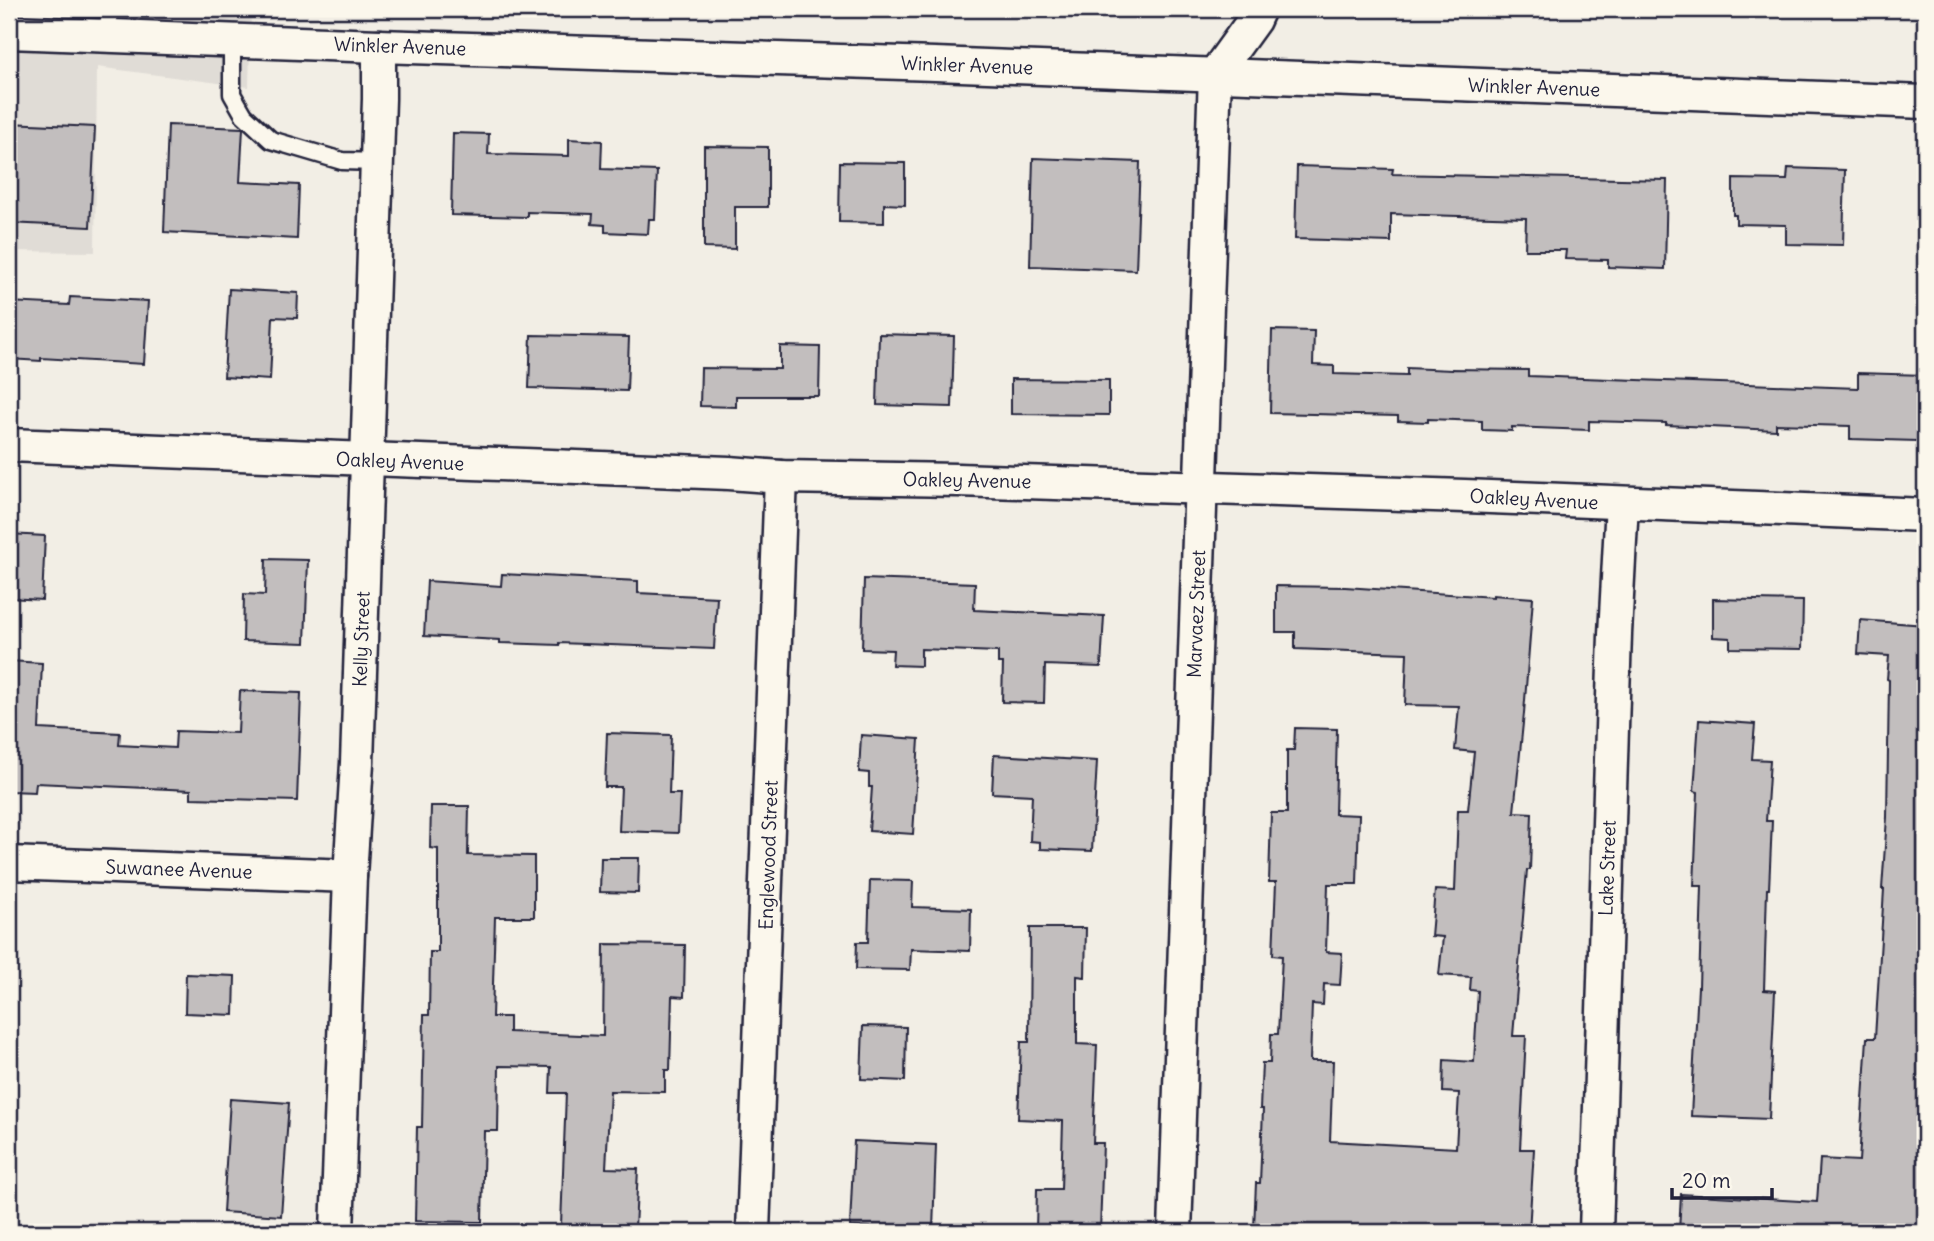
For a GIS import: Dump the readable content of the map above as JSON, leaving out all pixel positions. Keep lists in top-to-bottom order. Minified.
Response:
{"streets":{"street":["Winkler Avenue","Oakley Avenue","Marvaez Street","Kelly Street","Englewood Street","Lake Street","Suwanee Avenue"]},"crossings":[["Winkler Avenue","Marvaez Street"],["Winkler Avenue","Kelly Street"],["Oakley Avenue","Marvaez Street"],["Oakley Avenue","Kelly Street"],["Oakley Avenue","Englewood Street"],["Oakley Avenue","Lake Street"],["Kelly Street","Suwanee Avenue"]],"scale_bar":"20 m"}
